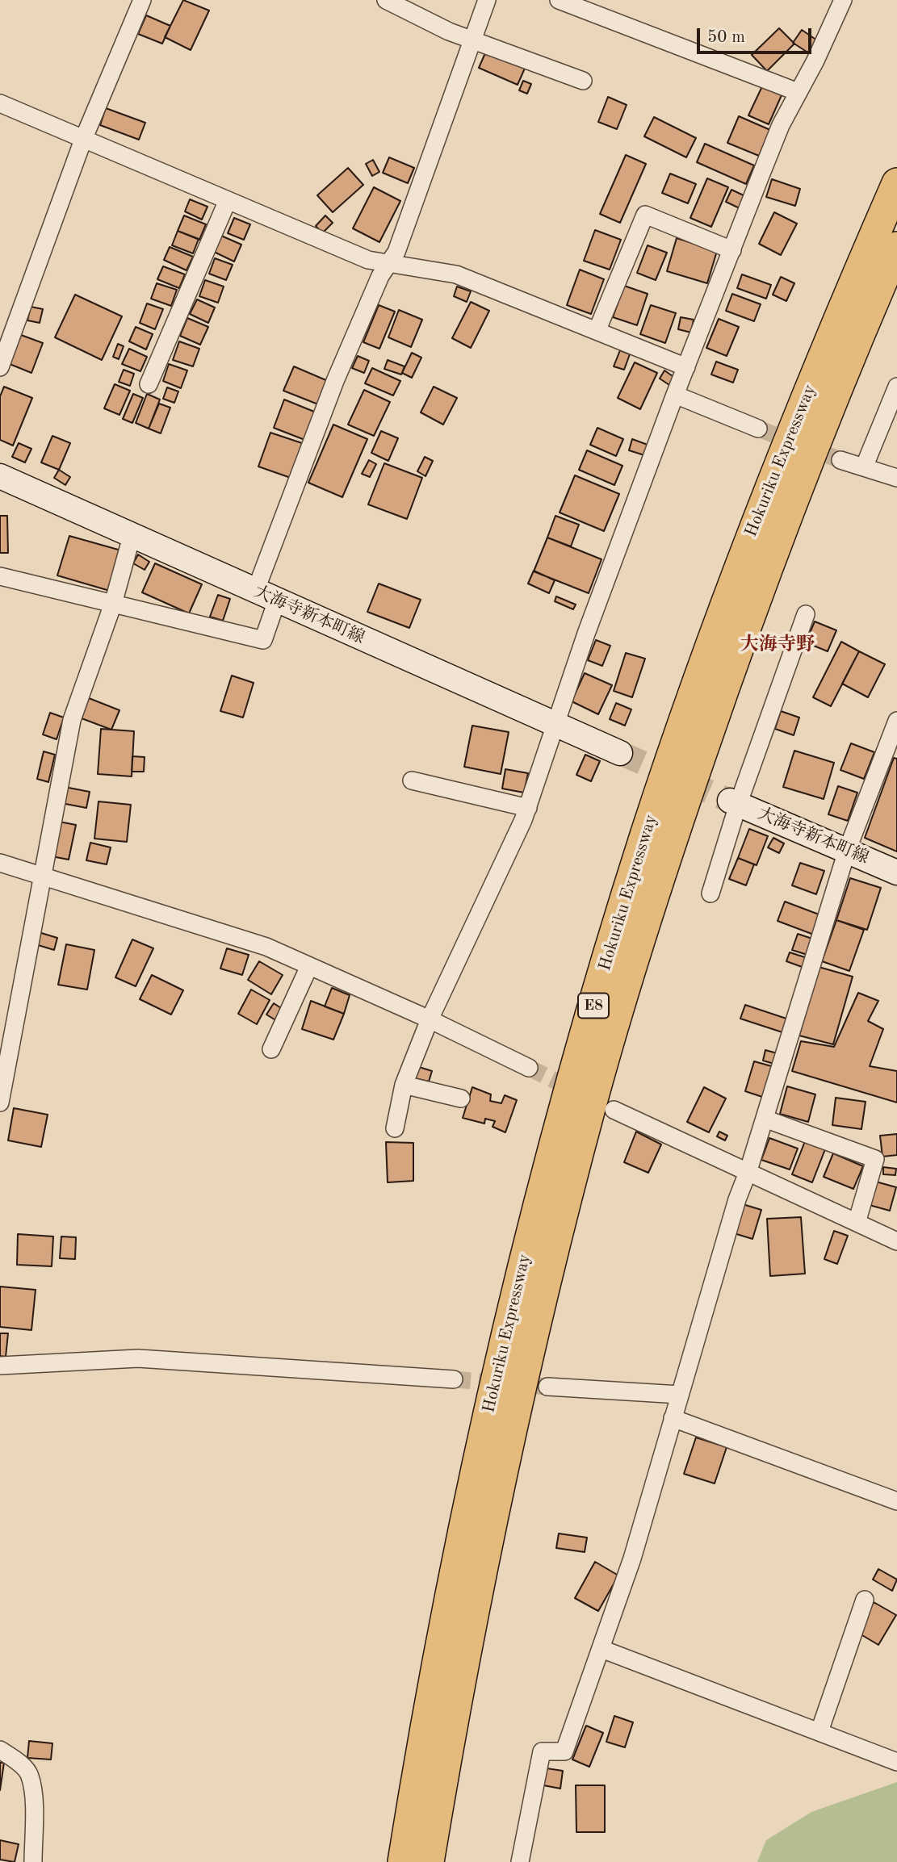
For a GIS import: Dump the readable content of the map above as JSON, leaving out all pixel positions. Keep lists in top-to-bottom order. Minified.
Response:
{"streets":{"highway":["Hokuriku Expressway","E8"],"main road":["大海寺新本町線"]},"districts":["大海寺野"],"scale_bar":"50 m"}
